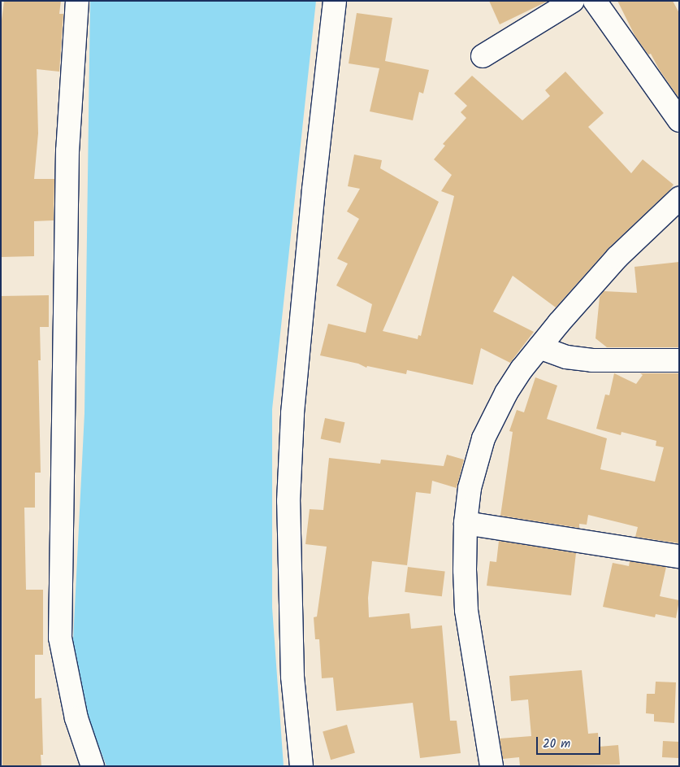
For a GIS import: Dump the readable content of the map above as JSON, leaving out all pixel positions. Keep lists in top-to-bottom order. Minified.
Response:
{"scale_bar":"20 m"}
